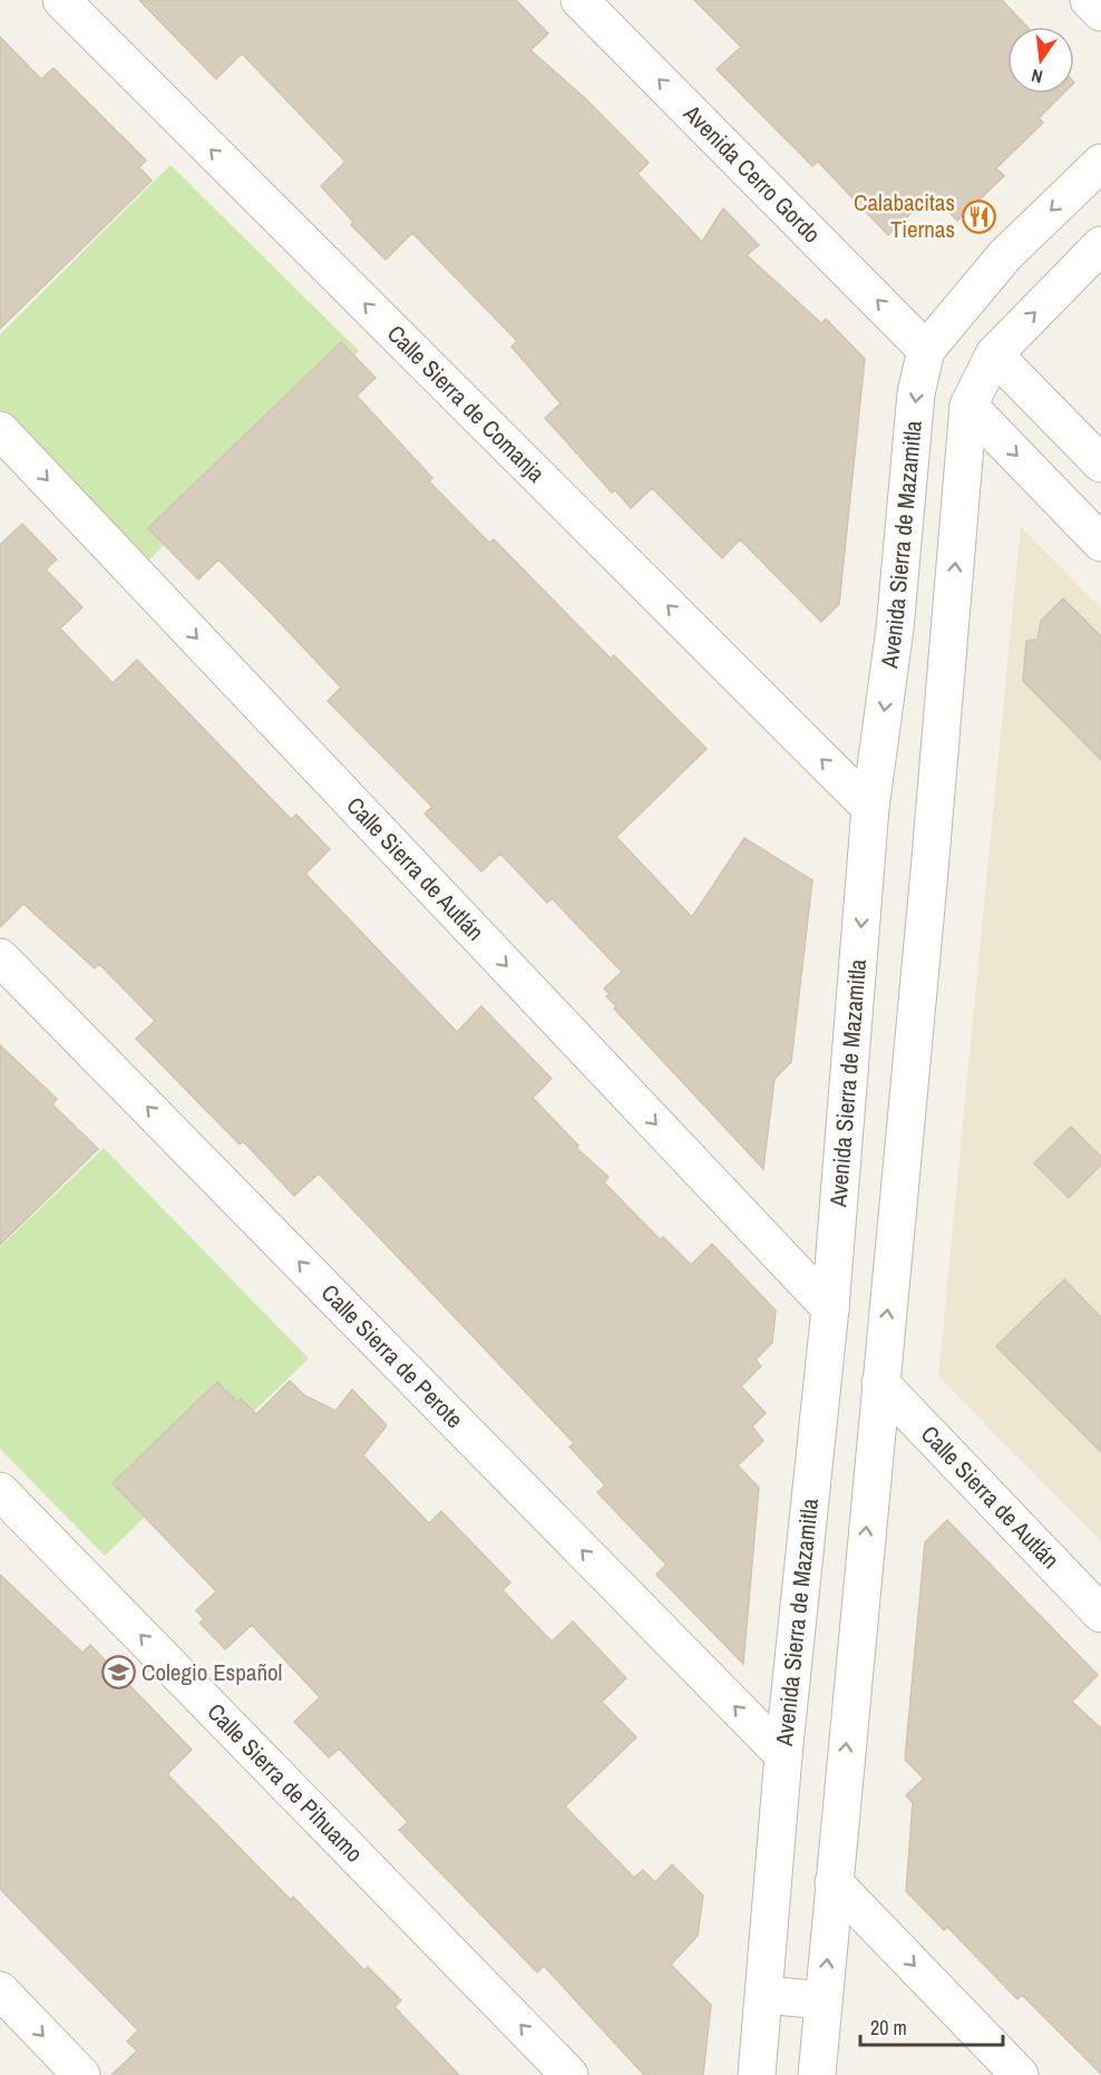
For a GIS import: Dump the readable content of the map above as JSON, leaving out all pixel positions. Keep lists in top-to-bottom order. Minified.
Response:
{"streets":{"street":["Avenida Cerro Gordo","Calle Sierra de Comanja","Avenida Sierra de Mazamitla","Calle Sierra de Autlán","Calle Sierra de Perote","Calle Sierra de Pihuamo"]},"crossings":[["Avenida Cerro Gordo","Avenida Sierra de Mazamitla"],["Calle Sierra de Comanja","Avenida Sierra de Mazamitla"],["Avenida Sierra de Mazamitla","Calle Sierra de Autlán"],["Avenida Sierra de Mazamitla","Calle Sierra de Perote"]],"one_way":["Avenida Cerro Gordo","Calle Sierra de Comanja","Calle Sierra de Autlán","Calle Sierra de Perote","Calle Sierra de Pihuamo"],"places":{"restaurant":["Calabacitas Tiernas"],"school or university":["Colegio Español"]},"scale_bar":"20 m","north":"bottom"}
